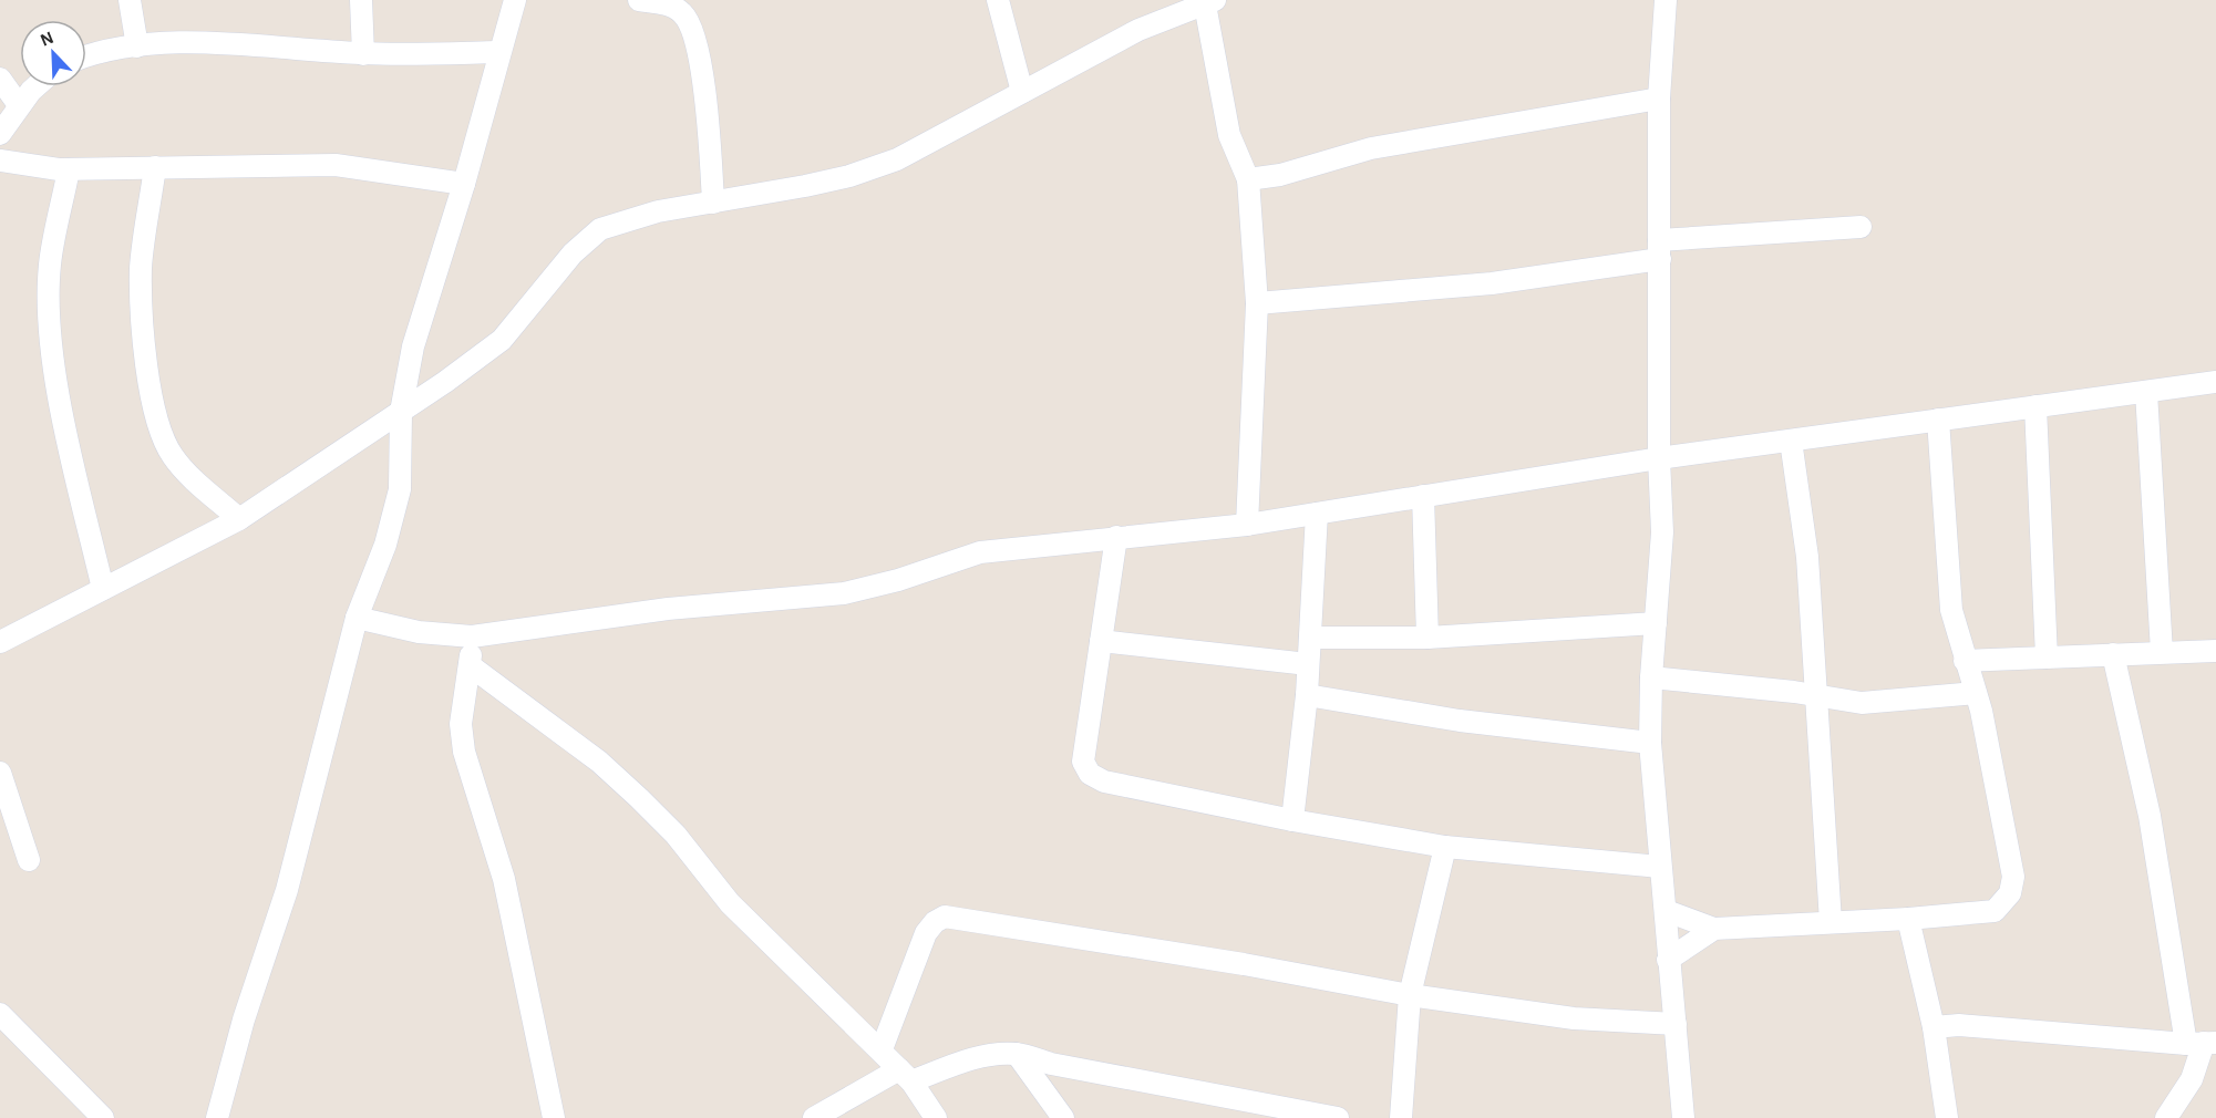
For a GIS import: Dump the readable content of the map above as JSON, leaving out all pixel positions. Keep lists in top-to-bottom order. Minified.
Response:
{"north":"top left"}
